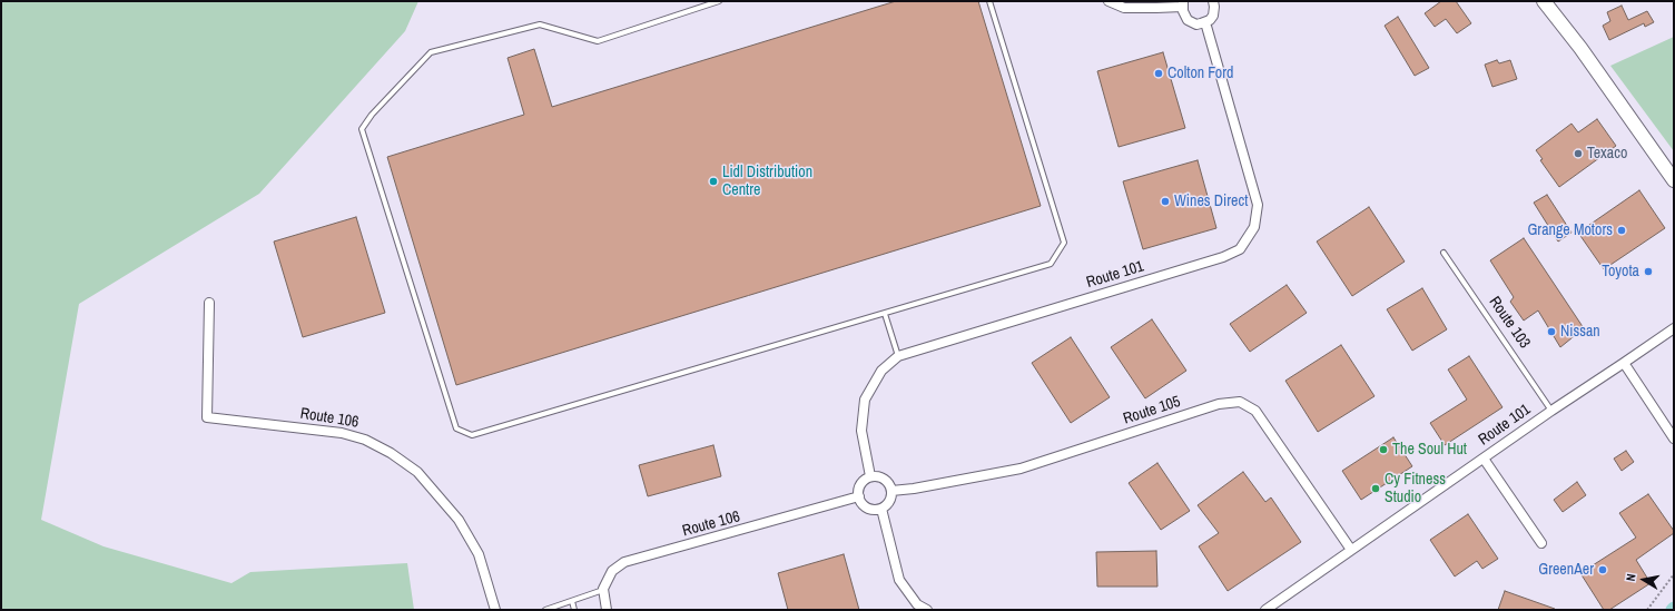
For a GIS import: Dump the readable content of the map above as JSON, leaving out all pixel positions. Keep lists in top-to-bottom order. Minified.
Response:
{"streets":{"street":["Route 101","Route 105","Route 106"],"lane":["Route 103"]},"crossings":[["Route 101","Route 103"],["Route 101","Route 105"],["Route 101","Route 106"],["Route 105","Route 106"]],"places":["Colton Ford","Texaco","Lidl Distribution Centre","Wines Direct","Grange Motors","Toyota","Nissan","The Soul Hut","Cy Fitness Studio","GreenAer"],"north":"left"}
